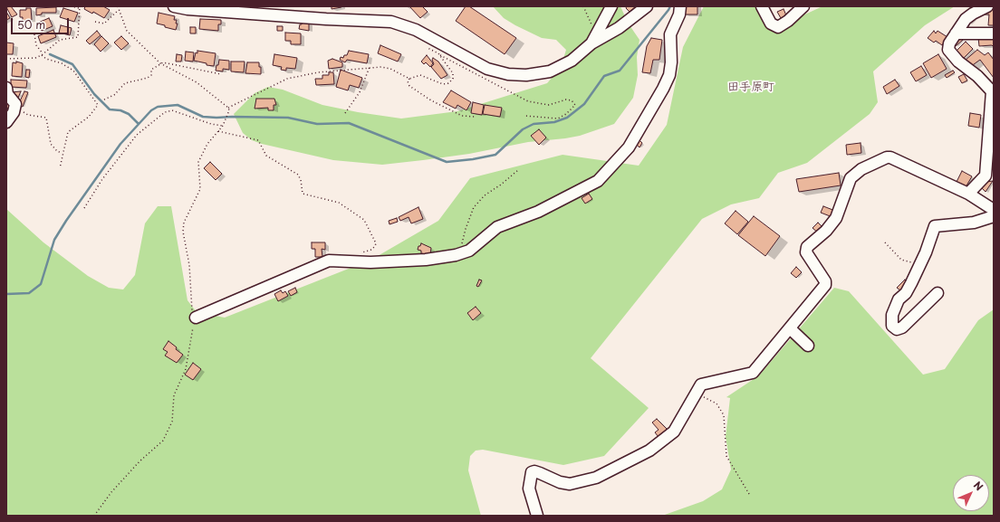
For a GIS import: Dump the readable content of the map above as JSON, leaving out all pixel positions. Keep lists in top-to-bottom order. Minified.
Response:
{"districts":["田手原町"],"scale_bar":"50 m","north":"top right"}
